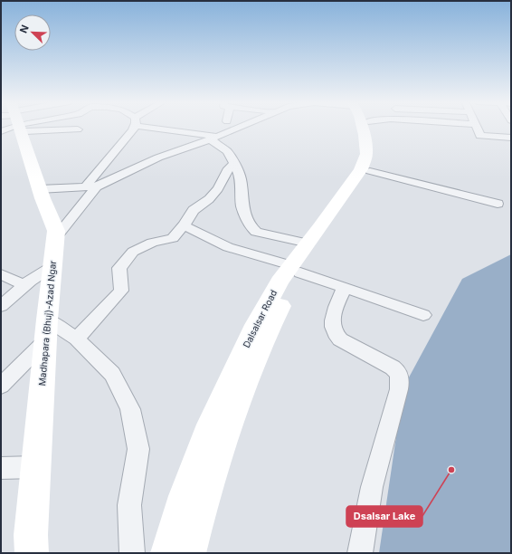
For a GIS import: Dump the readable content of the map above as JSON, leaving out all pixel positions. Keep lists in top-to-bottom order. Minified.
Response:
{"streets":{"street":["Dalsalsar Road","Madhapara (Bhuj)-Azad Ngar"]},"places":["Dsalsar Lake"],"north":"top left"}
